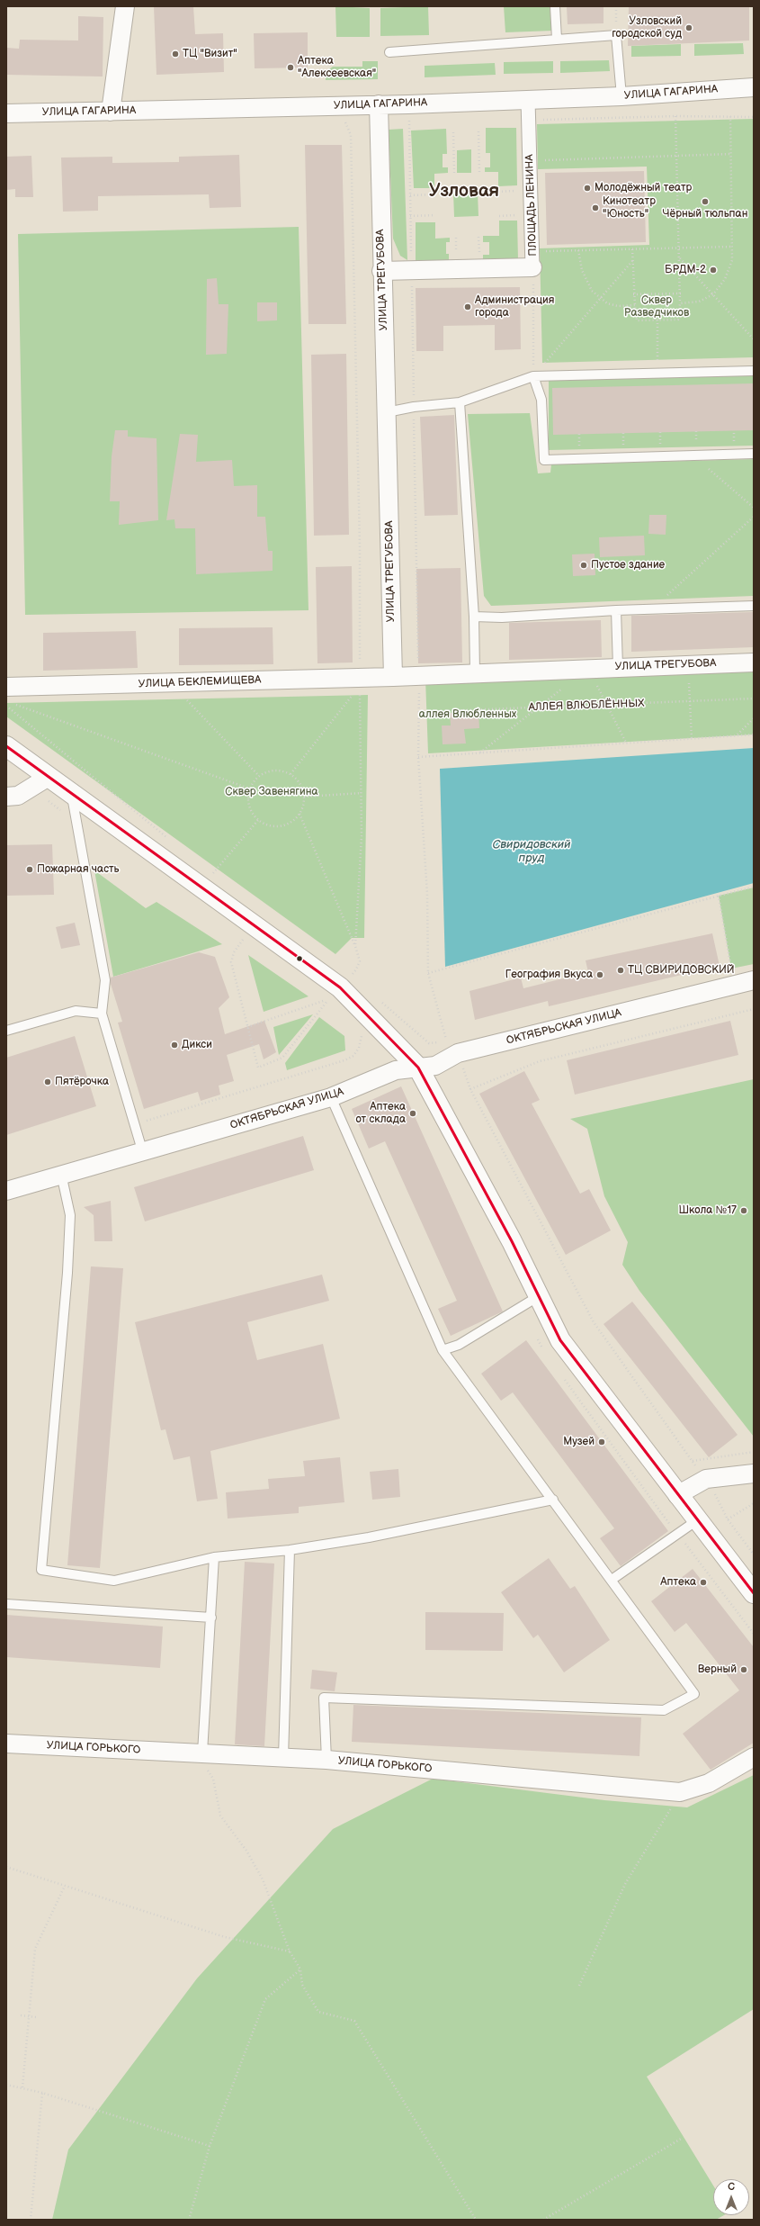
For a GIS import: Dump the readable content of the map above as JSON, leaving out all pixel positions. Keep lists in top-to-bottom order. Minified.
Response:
{"streets":{"street":["УЛИЦА ГАГАРИНА","ПЛОЩАДЬ ЛЕНИНА","УЛИЦА ТРЕГУБОВА","УЛИЦА БЕКЛЕМИЩЕВА","ОКТЯБРЬСКАЯ УЛИЦА","УЛИЦА ГОРЬКОГО"],"path":["АЛЛЕЯ ВЛЮБЛЁННЫХ"]},"crossings":[["УЛИЦА ГАГАРИНА","ПЛОЩАДЬ ЛЕНИНА"],["УЛИЦА ГАГАРИНА","УЛИЦА ТРЕГУБОВА"],["ПЛОЩАДЬ ЛЕНИНА","УЛИЦА ТРЕГУБОВА"],["УЛИЦА ТРЕГУБОВА","УЛИЦА БЕКЛЕМИЩЕВА"]],"districts":["Узловая"],"water":["Свиридовский пруд"],"parks":["Сквер Разведчиков","аллея Влюбленных","Сквер Завенягина"],"places":["Узловский городской суд","ТЦ \"Визит\"","Аптека \"Алексеевская\"","Молодёжный театр","Чёрный тюльпан","Кинотеатр \"Юность\"","БРДМ-2","Администрация города","Пустое здание","Пожарная часть","ТЦ СВИРИДОВСКИЙ","География Вкуса","Дикси","Пятёрочка","Аптека от склада","Школа №17","Музей","Аптека","Верный"],"north":"top"}
